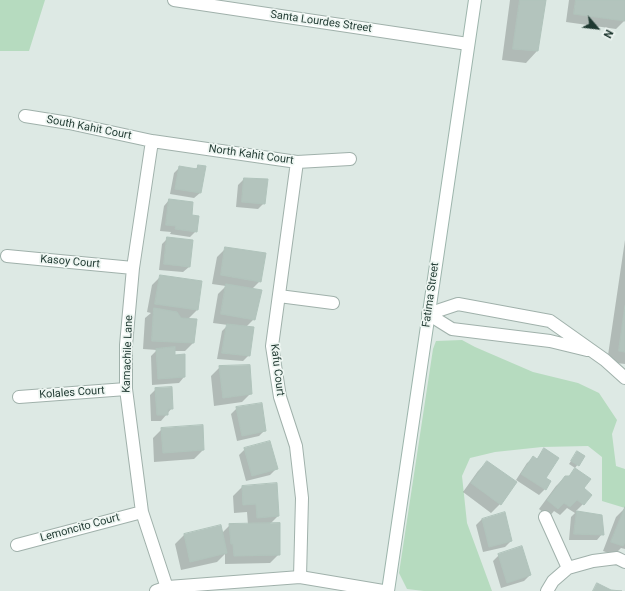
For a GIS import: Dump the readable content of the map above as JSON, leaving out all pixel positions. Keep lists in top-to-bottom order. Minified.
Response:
{"streets":{"street":["Santa Lourdes Street","South Kahit Court","North Kahit Court","Kasoy Court","Fatima Street","Kamachile Lane","Kafu Court","Kolales Court","Lemoncito Court"]},"crossings":[["Santa Lourdes Street","Fatima Street"],["South Kahit Court","North Kahit Court"],["South Kahit Court","Kamachile Lane"],["North Kahit Court","Kamachile Lane"],["North Kahit Court","Kafu Court"],["Kasoy Court","Kamachile Lane"],["Kamachile Lane","Kolales Court"],["Kamachile Lane","Lemoncito Court"]],"north":"bottom right"}
